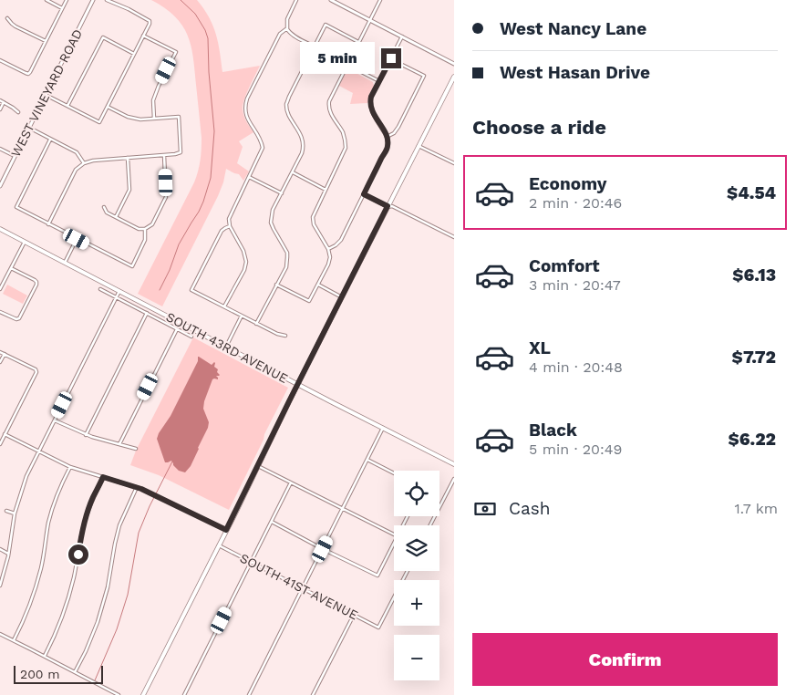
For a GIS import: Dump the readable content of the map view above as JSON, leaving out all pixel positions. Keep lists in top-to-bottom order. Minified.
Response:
{"streets":{"main road":["SOUTH 43RD AVENUE"],"street":["WEST VINEYARD ROAD","SOUTH 41ST AVENUE"]},"scale_bar":"200 m","page":{"banner":["West Nancy Lane","West Hasan Drive"],"bubble":"5 min","heading":"Choose a ride","list":[{"name":"Economy","note":"2 min · 20:46","value":"$4.54"},{"name":"Comfort","note":"3 min · 20:47","value":"$6.13"},{"name":"XL","note":"4 min · 20:48","value":"$7.72"},{"name":"Black","note":"5 min · 20:49","value":"$6.22"}],"map_buttons":["+","−"],"pay":["Cash","1.7 km"],"buttons":"Confirm","scale":"200 m"}}
